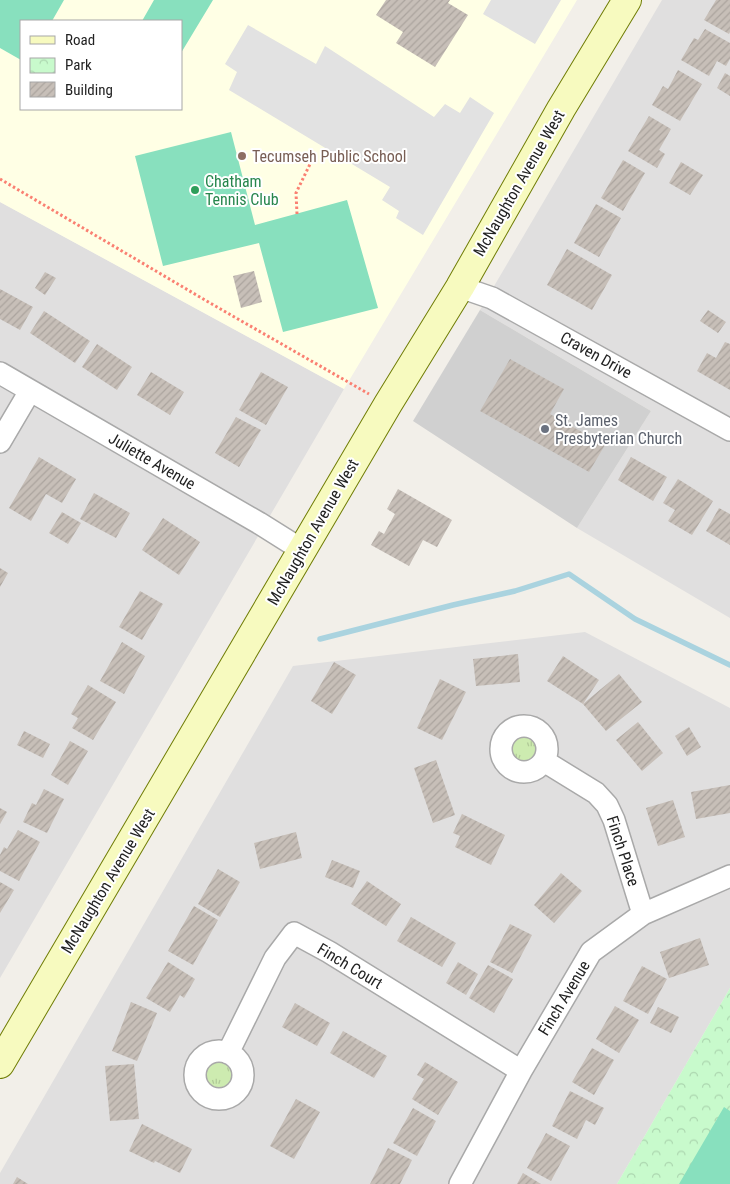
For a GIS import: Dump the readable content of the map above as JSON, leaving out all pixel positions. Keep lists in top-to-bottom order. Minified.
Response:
{"streets":{"main road":["McNaughton Avenue West"],"street":["Craven Drive","Juliette Avenue","Finch Place","Finch Court","Finch Avenue"]},"crossings":[["McNaughton Avenue West","Craven Drive"],["McNaughton Avenue West","Juliette Avenue"],["Finch Place","Finch Avenue"],["Finch Court","Finch Avenue"]],"places":["Tecumseh Public School","Chatham Tennis Club","St. James Presbyterian Church"],"legend":["Road","Park","Building"]}
